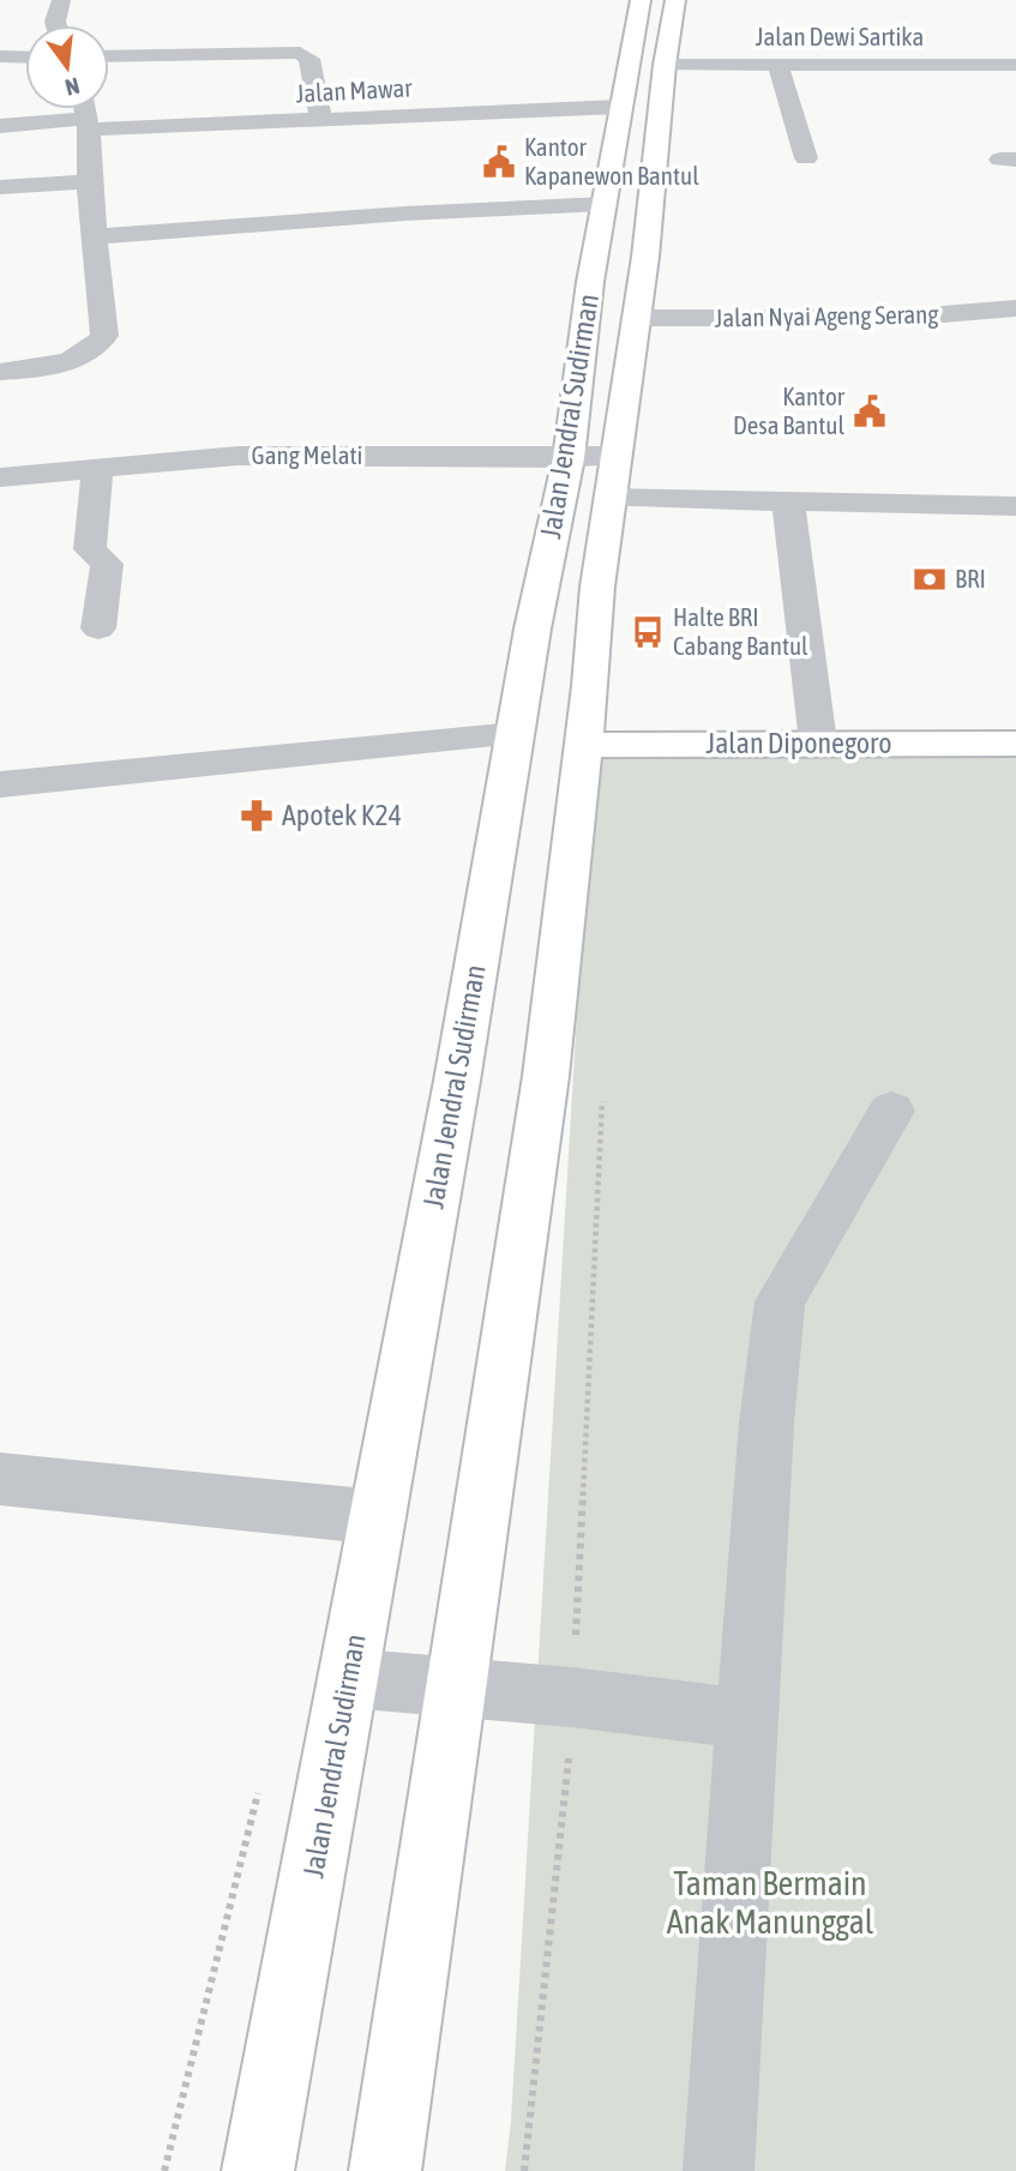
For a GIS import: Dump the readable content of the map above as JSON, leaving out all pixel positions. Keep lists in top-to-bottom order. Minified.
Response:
{"streets":{"main road":["Jalan Jendral Sudirman","Jalan Diponegoro"],"street":["Jalan Dewi Sartika","Jalan Mawar","Jalan Nyai Ageng Serang","Gang Melati"]},"crossings":[["Jalan Dewi Sartika","Jalan Jendral Sudirman"],["Jalan Mawar","Jalan Jendral Sudirman"],["Jalan Nyai Ageng Serang","Jalan Jendral Sudirman"],["Jalan Jendral Sudirman","Gang Melati"],["Jalan Jendral Sudirman","Jalan Diponegoro"]],"parks":["Taman Bermain Anak Manunggal"],"places":{"public building":["Kantor Kapanewon Bantul","Kantor Desa Bantul"],"bank":["BRI"],"bus stop":["Halte BRI Cabang Bantul"],"pharmacy":["Apotek K24"]},"north":"bottom"}
